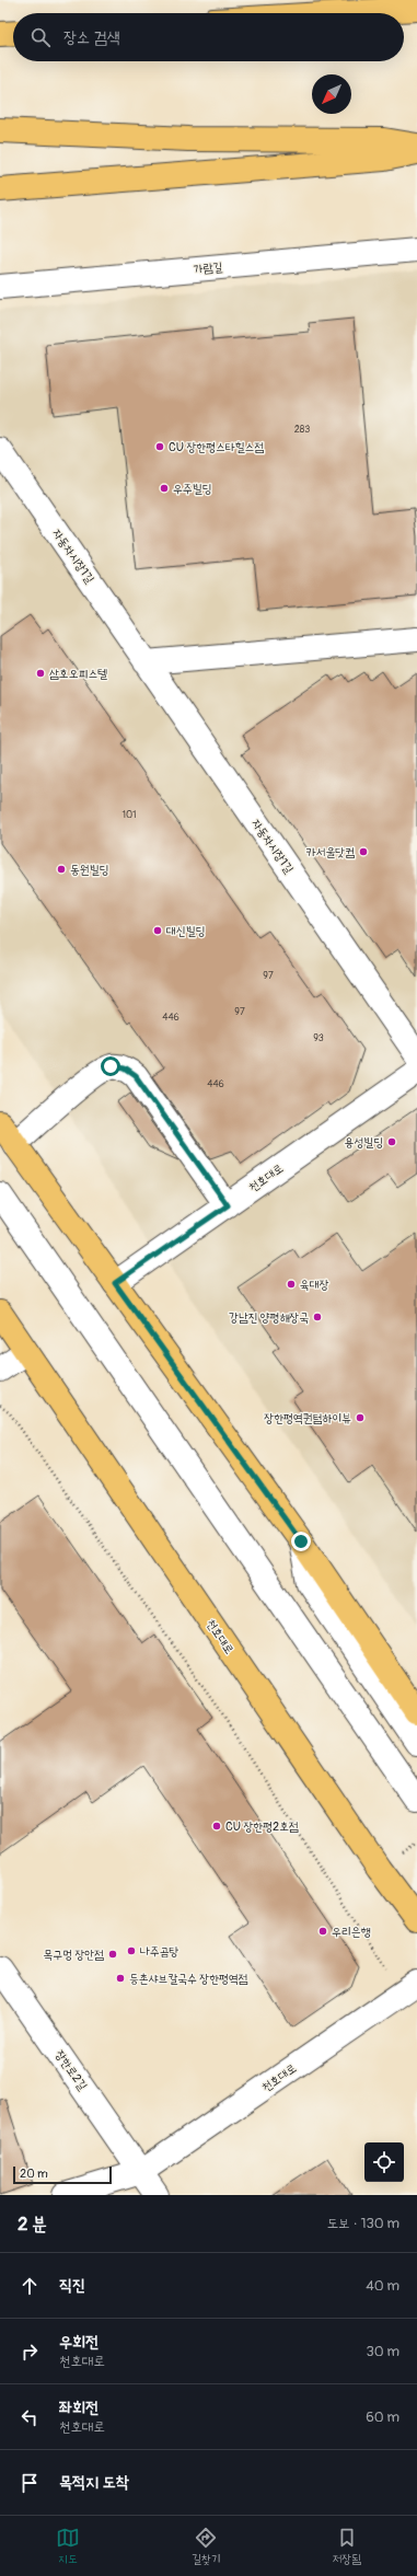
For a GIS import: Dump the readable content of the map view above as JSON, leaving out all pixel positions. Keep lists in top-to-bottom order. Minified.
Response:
{"streets":{"main road":["천호대로"],"street":["가람길","자동차시장1길","장한로2길"]},"crossings":[["천호대로","장한로2길"]],"places":["CU 장한평스타힐스점","우주빌딩","삼호오피스텔","카서울닷컴","동원빌딩","대신빌딩","용성빌딩","육대장","강남진 양평해장국","장한평역퀀텀하이뷰","CU 장한평2호점","우리은행","나주곰탕","목구멍 장안점","등촌샤브칼국수 장한평역점"],"house_numbers":["283","101","97","97","446","93","446"],"scale_bar":"20 m","north":"bottom left","page":{"search":"장소 검색","scale":"20 m","heading":["2 분","도보 · 130 m"],"list":[["직진","40 m"],["우회전","천호대로","30 m"],["좌회전","천호대로","60 m"],"목적지 도착"],"nav":["지도","길찾기","저장됨"]}}
